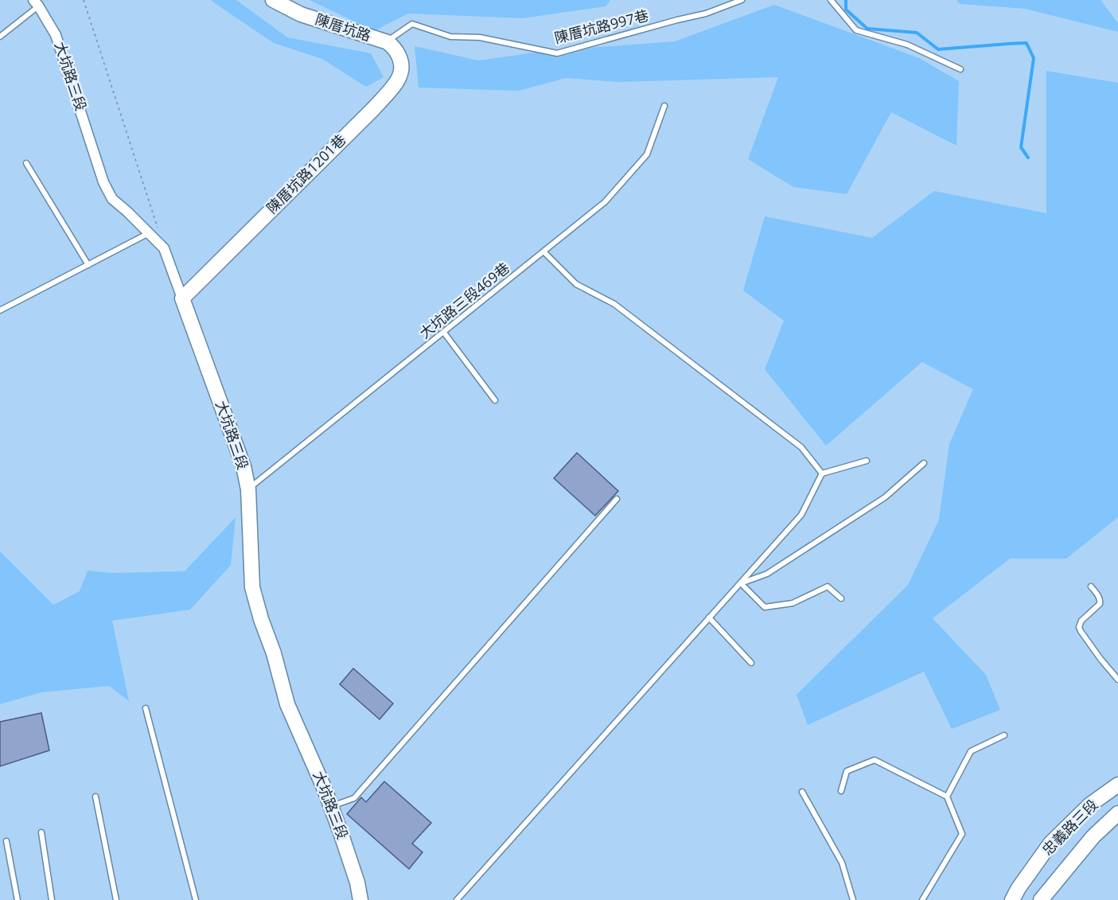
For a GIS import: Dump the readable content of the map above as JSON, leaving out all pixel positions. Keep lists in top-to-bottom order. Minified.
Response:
{"streets":{"street":["陳厝坑路","大坑路三段","陳厝坑路1201巷","忠義路三段"],"lane":["陳厝坑路997巷","大坑路三段469巷"]},"crossings":[["陳厝坑路997巷","陳厝坑路"],["陳厝坑路997巷","陳厝坑路1201巷"],["陳厝坑路","陳厝坑路1201巷"],["大坑路三段","陳厝坑路1201巷"],["大坑路三段","大坑路三段469巷"]]}
